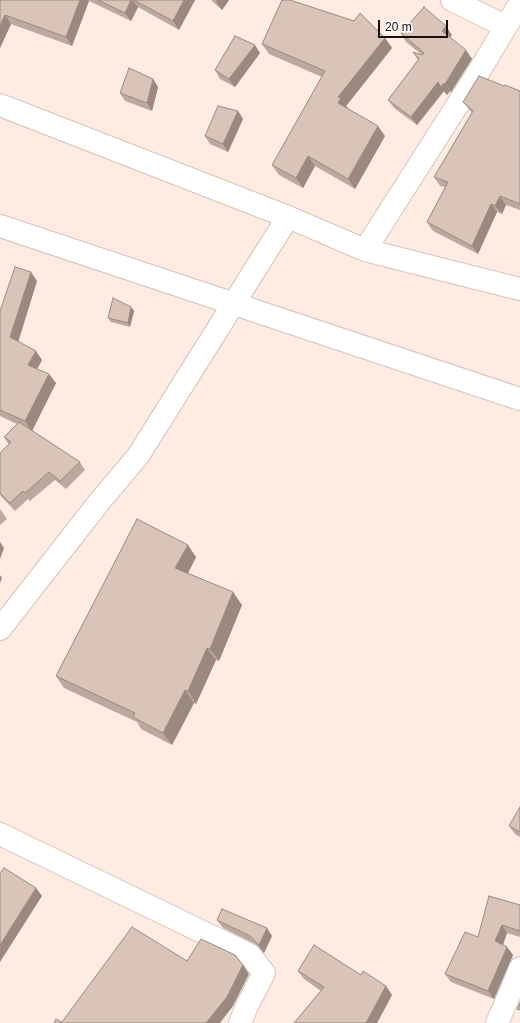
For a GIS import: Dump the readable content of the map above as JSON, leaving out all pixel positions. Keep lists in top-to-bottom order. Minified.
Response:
{"scale_bar":"20 m"}
